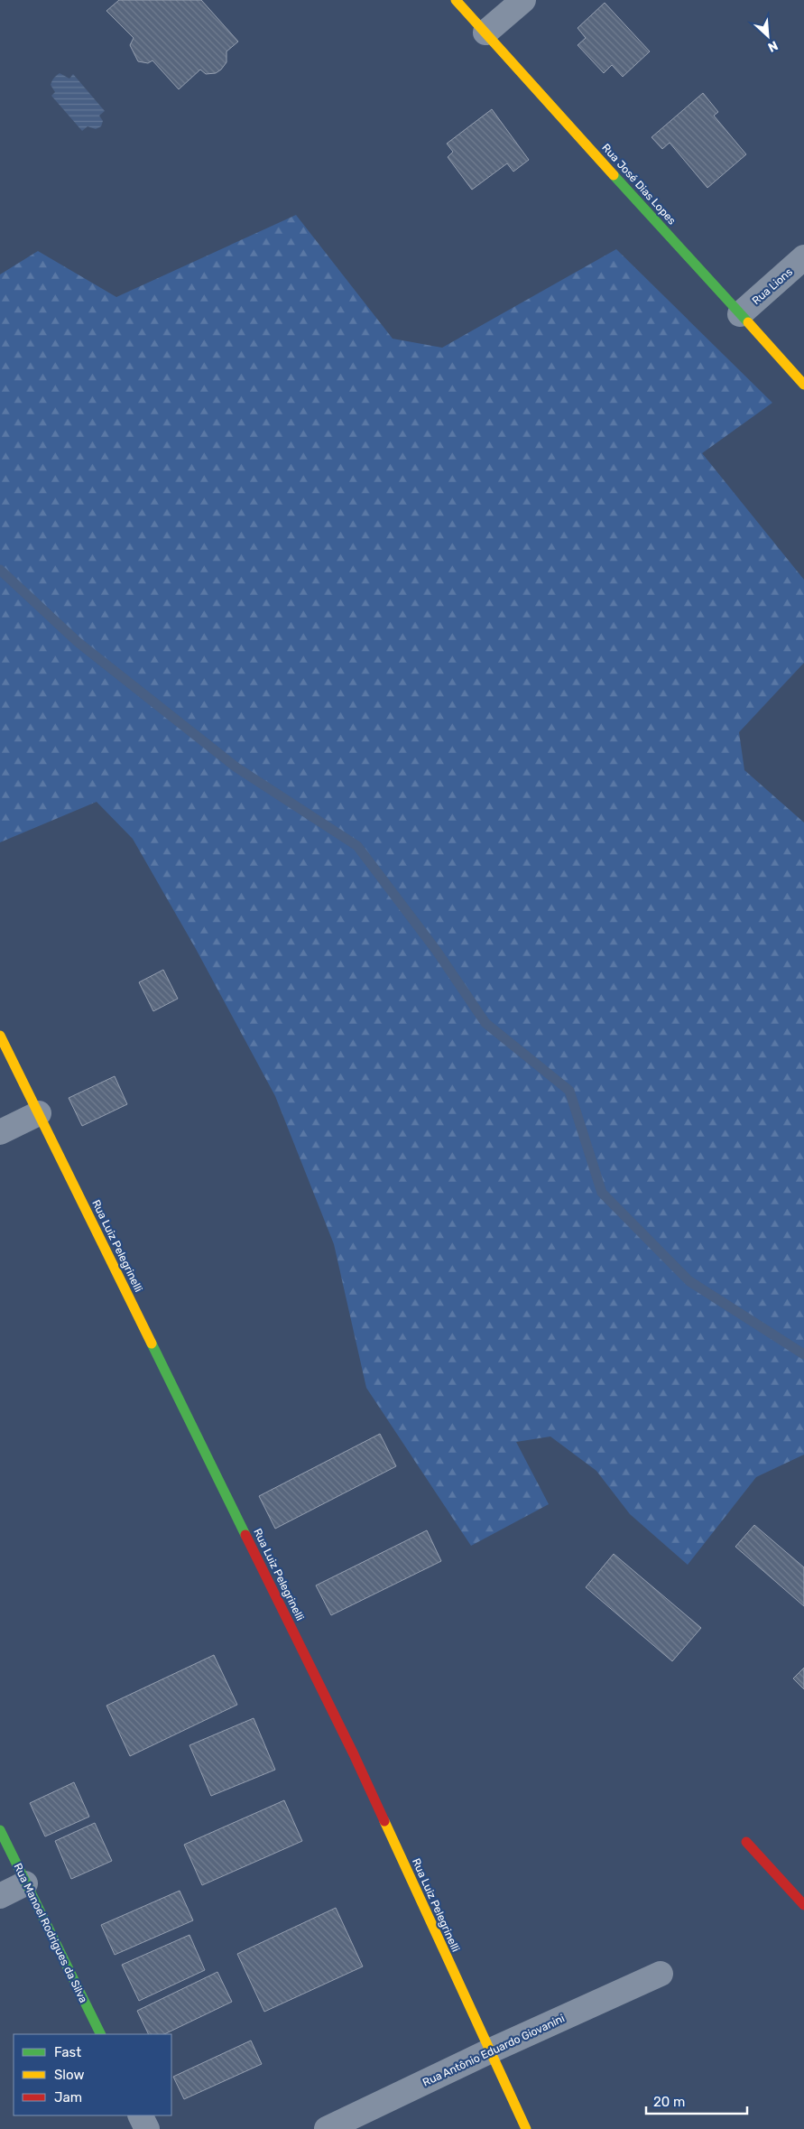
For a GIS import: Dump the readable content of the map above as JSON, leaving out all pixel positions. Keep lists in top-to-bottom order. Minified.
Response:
{"streets":{"street":["Rua José Dias Lopes","Rua Lions","Rua Luiz Pelegrinelli","Rua Manoel Rodrigues da Silva","Rua Antônio Eduardo Giovanini"]},"crossings":[["Rua José Dias Lopes","Rua Lions"],["Rua Luiz Pelegrinelli","Rua Antônio Eduardo Giovanini"]],"legend":["Fast","Slow","Jam"],"scale_bar":"20 m","north":"bottom right"}
